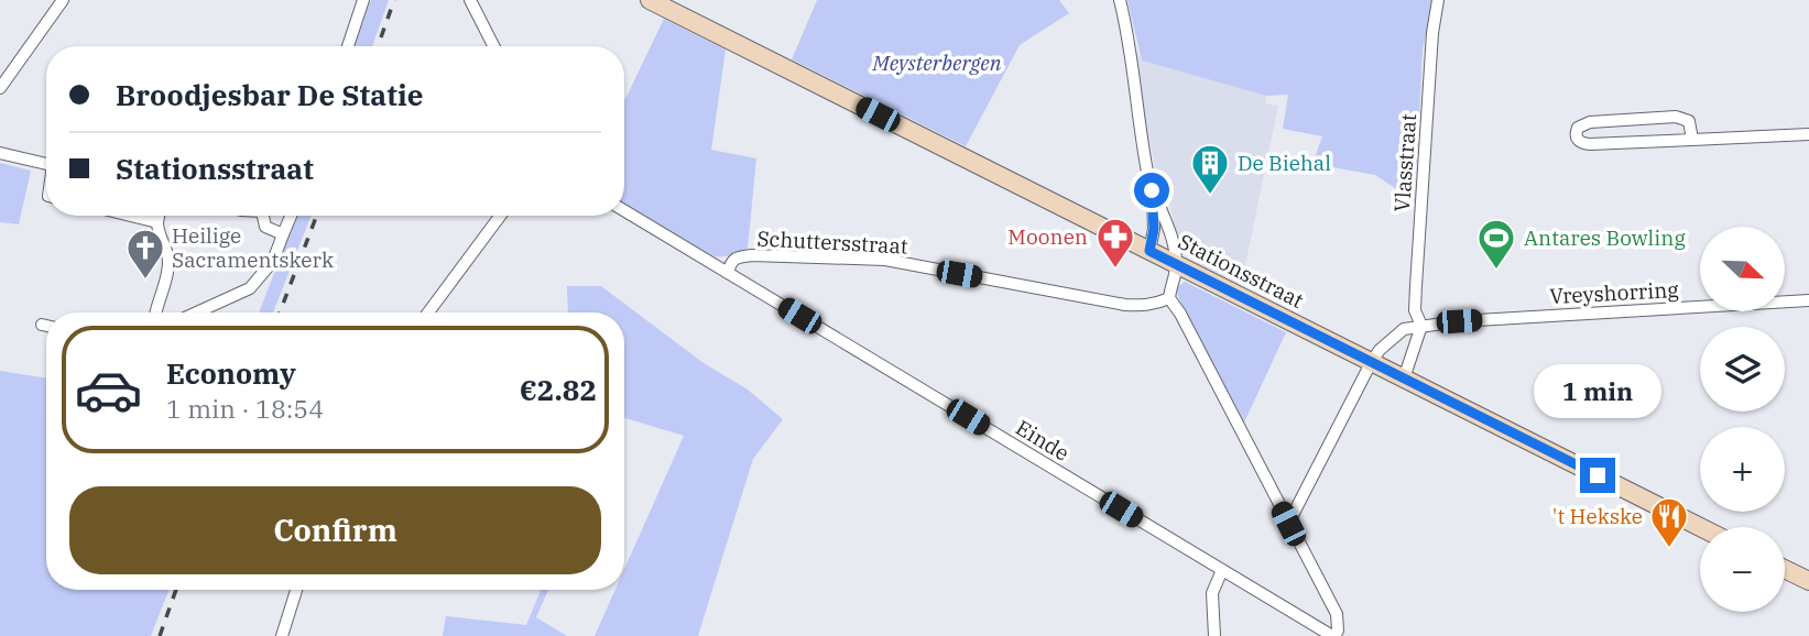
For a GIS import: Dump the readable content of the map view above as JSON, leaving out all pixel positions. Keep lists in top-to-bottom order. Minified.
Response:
{"streets":{"main road":["Stationsstraat"],"street":["Vlasstraat","Schuttersstraat","Vreyshorring","Einde"]},"crossings":[["Vlasstraat","Vreyshorring"],["Schuttersstraat","Einde"],["Stationsstraat","Vreyshorring"]],"parks":["Meysterbergen"],"places":{"building":["De Biehal"],"pharmacy":["Moonen"],"sports":["Antares Bowling"],"church":["Heilige Sacramentskerk"],"restaurant":["'t Hekske"]},"north":"bottom right","page":{"banner":["Broodjesbar De Statie","Stationsstraat"],"map_buttons":["+","−"],"list":[{"name":"Economy","note":"1 min · 18:54","value":"€2.82"}],"bubble":"1 min","buttons":"Confirm"}}
